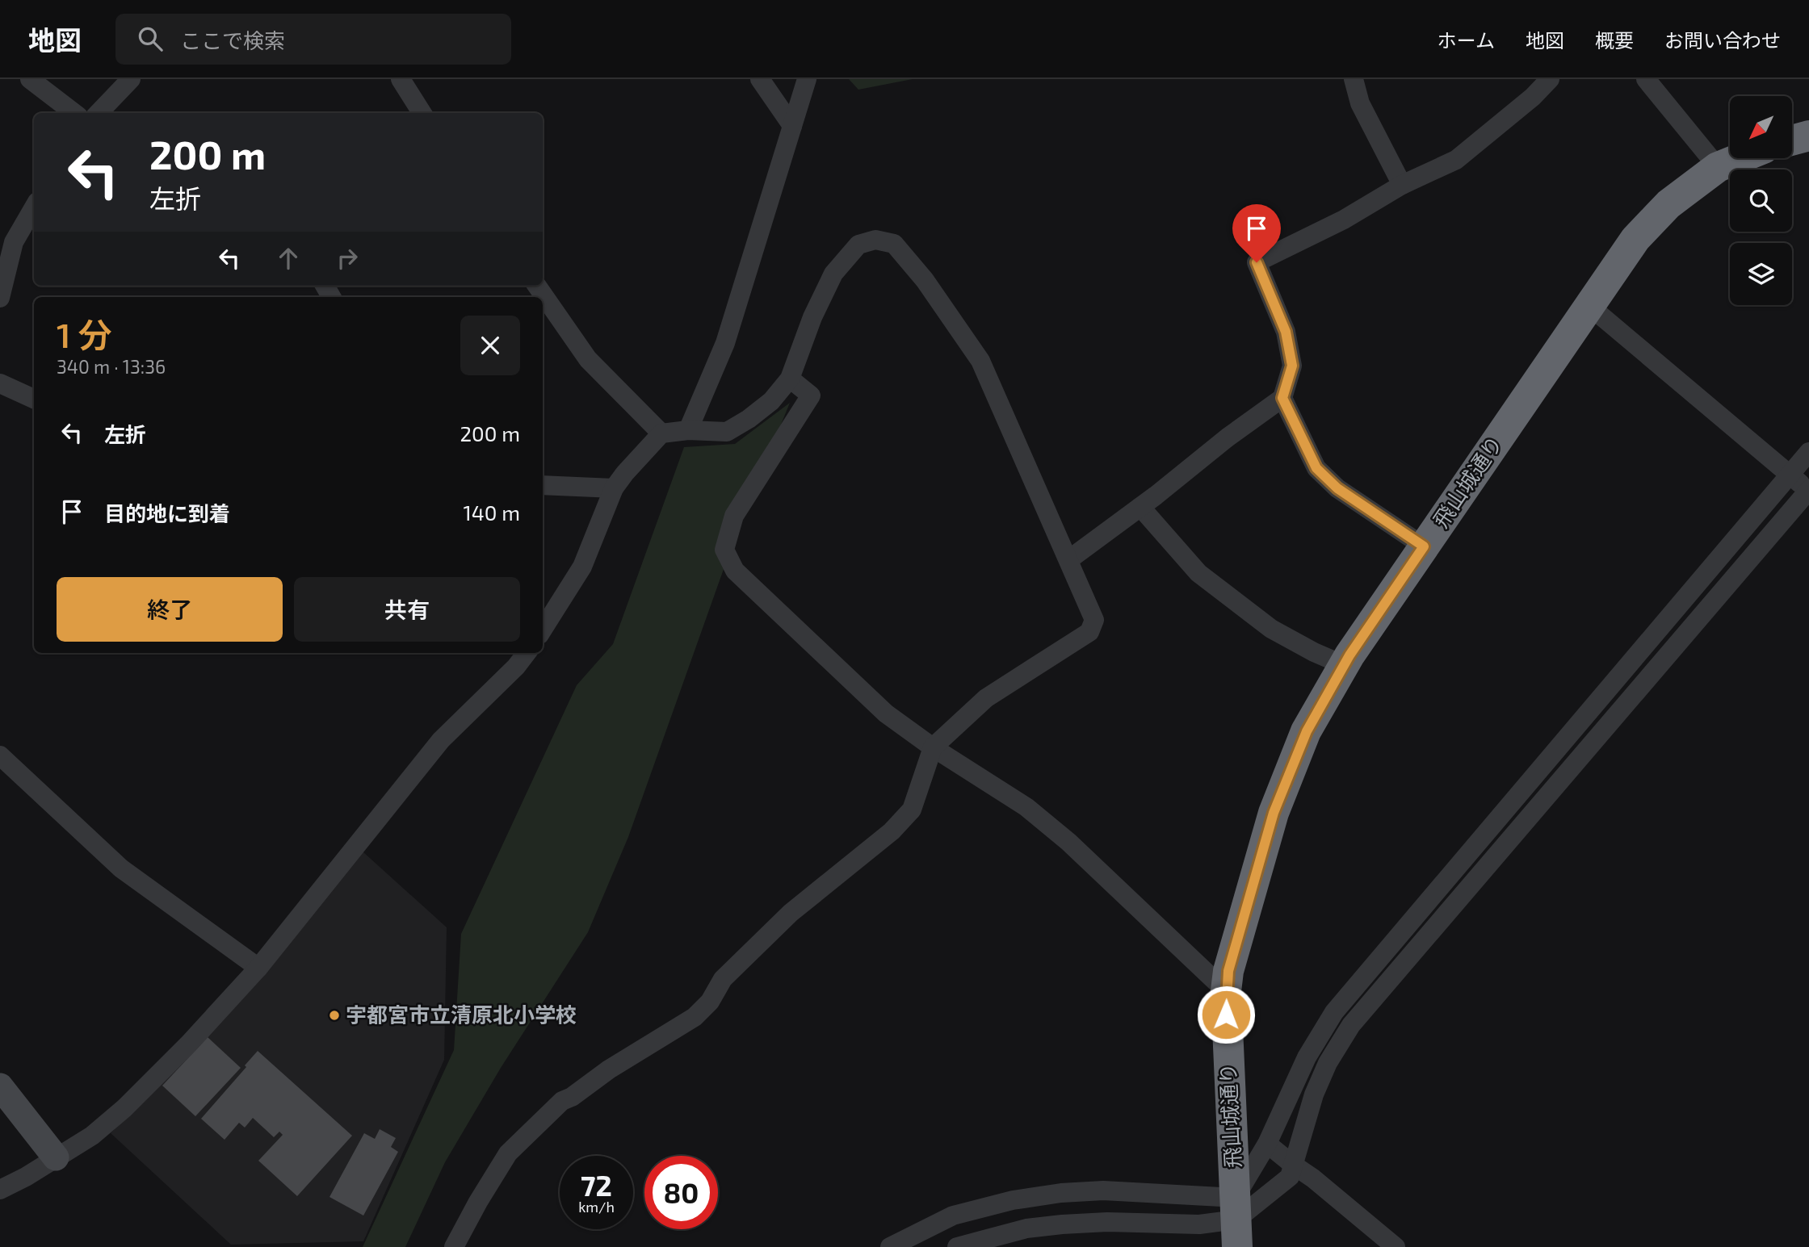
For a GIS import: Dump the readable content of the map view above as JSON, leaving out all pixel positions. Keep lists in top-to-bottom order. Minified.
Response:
{"streets":{"highway":["飛山城通り"]},"places":["宇都宮市立清原北小学校"],"north":"bottom left","page":{"header":"地図","search":"ここで検索","nav":["ホーム","地図","概要","お問い合わせ"],"turn":["200 m","左折"],"heading":["1 分","340 m · 13:36"],"list":[{"name":"左折","value":"200 m"},{"name":"目的地に到着","value":"140 m"}],"buttons":["終了","共有"],"speed":"72 km/h","limit":"80"}}
